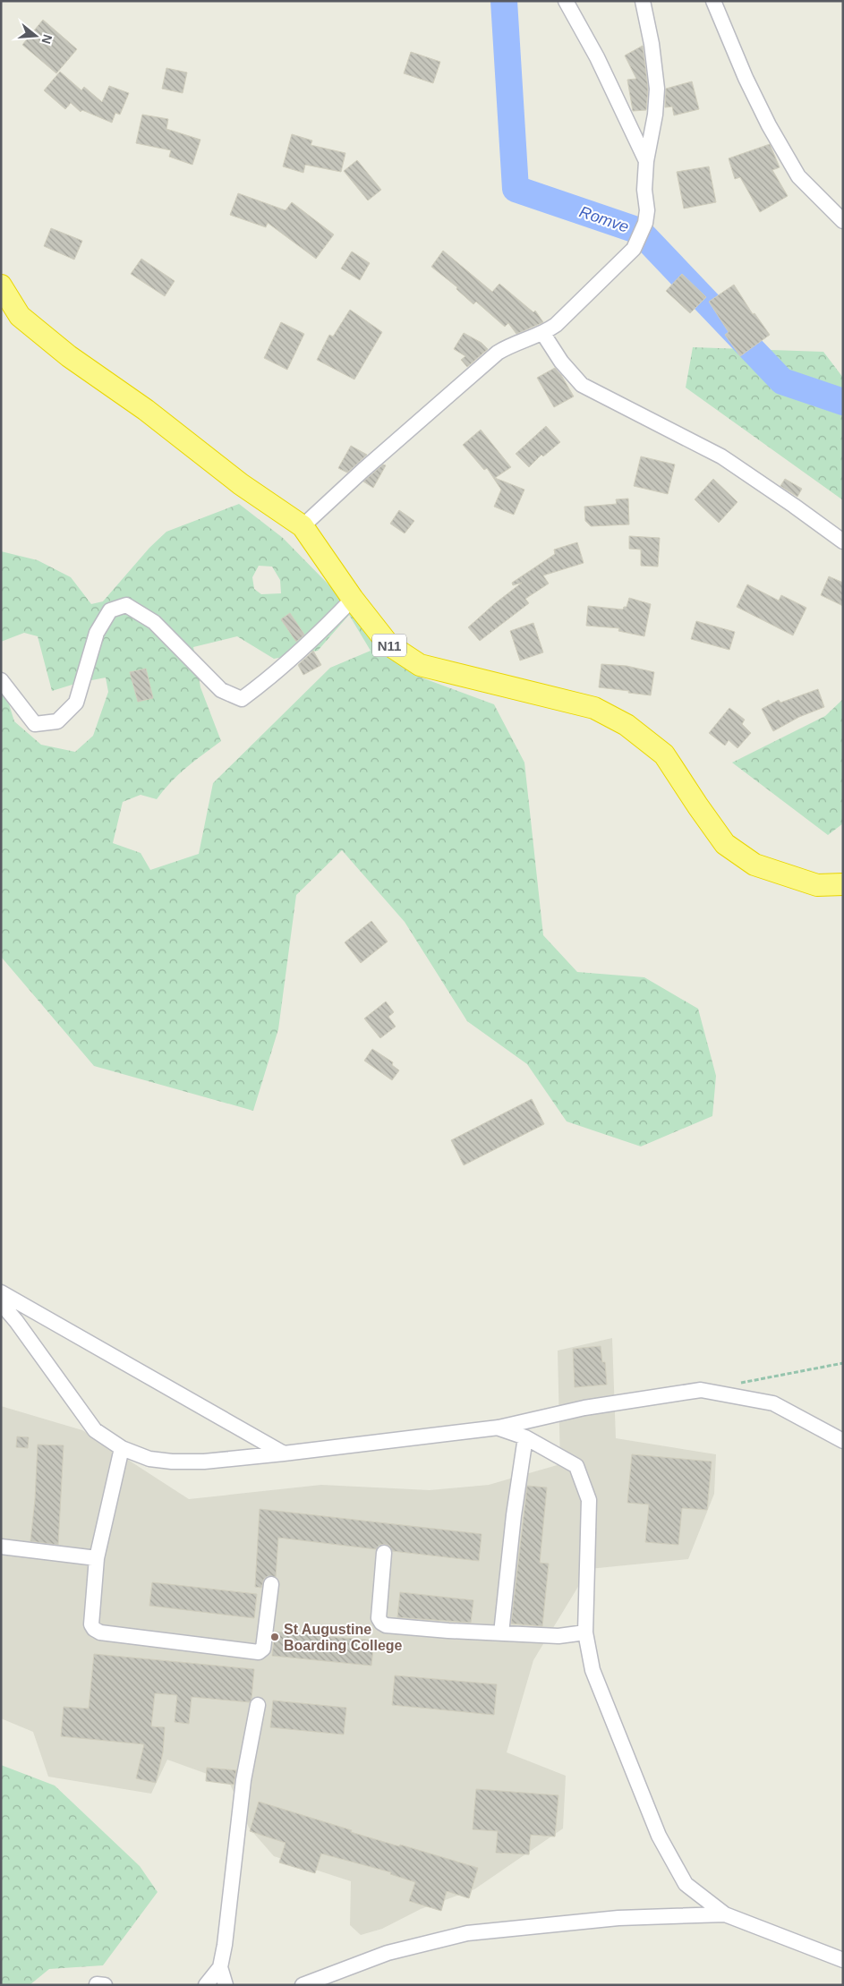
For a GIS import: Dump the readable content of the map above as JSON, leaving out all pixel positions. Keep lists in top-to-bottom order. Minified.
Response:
{"streets":{"highway":["N11"]},"water":["Romve"],"places":["St Augustine Boarding College"],"north":"right"}
